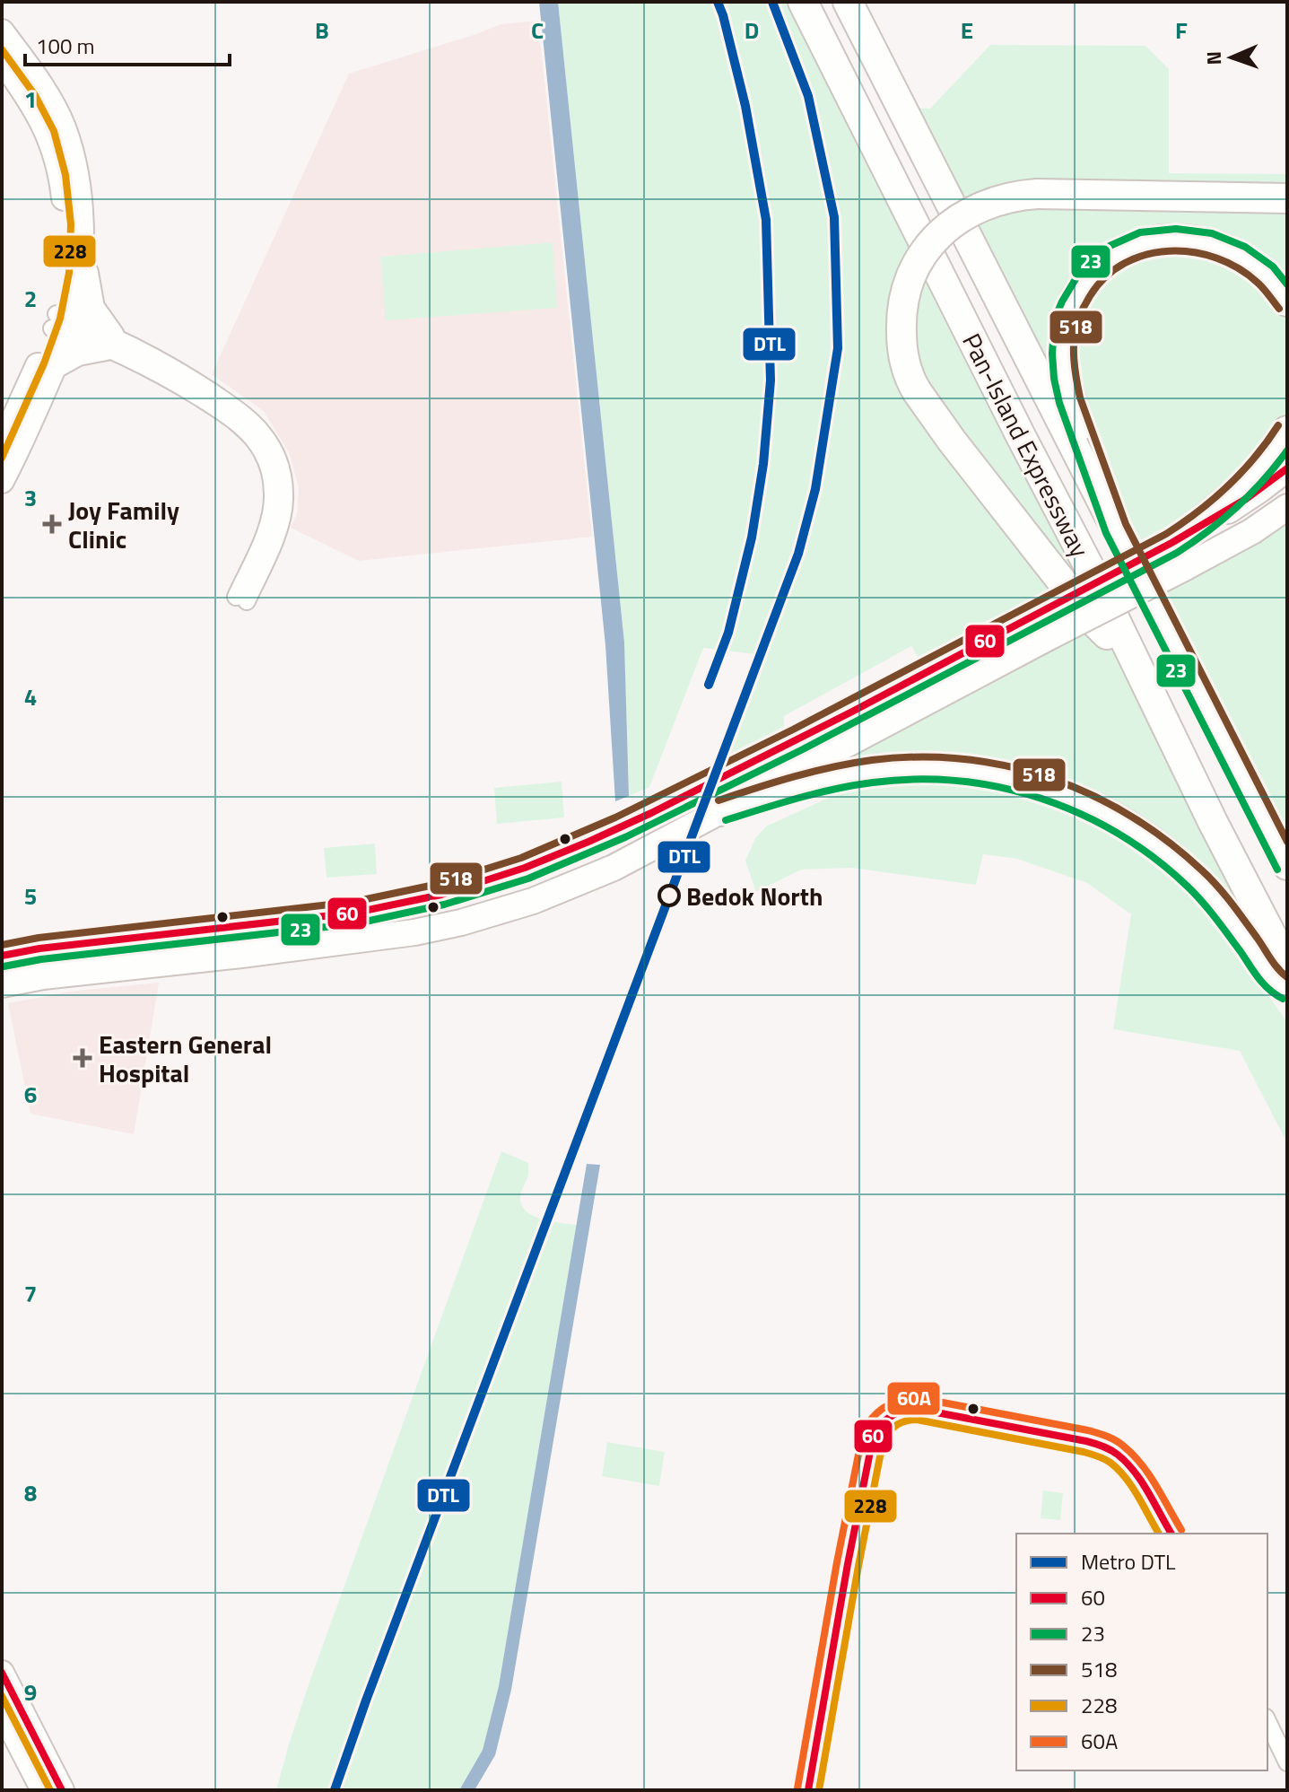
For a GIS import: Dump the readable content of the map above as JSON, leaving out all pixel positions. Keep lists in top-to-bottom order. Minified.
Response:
{"streets":{"highway":["Pan-Island Expressway"]},"places":{"health":["Joy Family Clinic","Eastern General Hospital"],"other":["Bedok North"]},"lines":["metro line DTL","transit line 228","transit line 23","transit line 518","transit line 60","transit line 60A"],"legend":["Metro DTL","60","23","518","228","60A"],"scale_bar":"100 m","north":"left","grid":{"columns":["B","C","D","E","F"],"rows":["1","2","3","4","5","6","7","8","9"]}}
